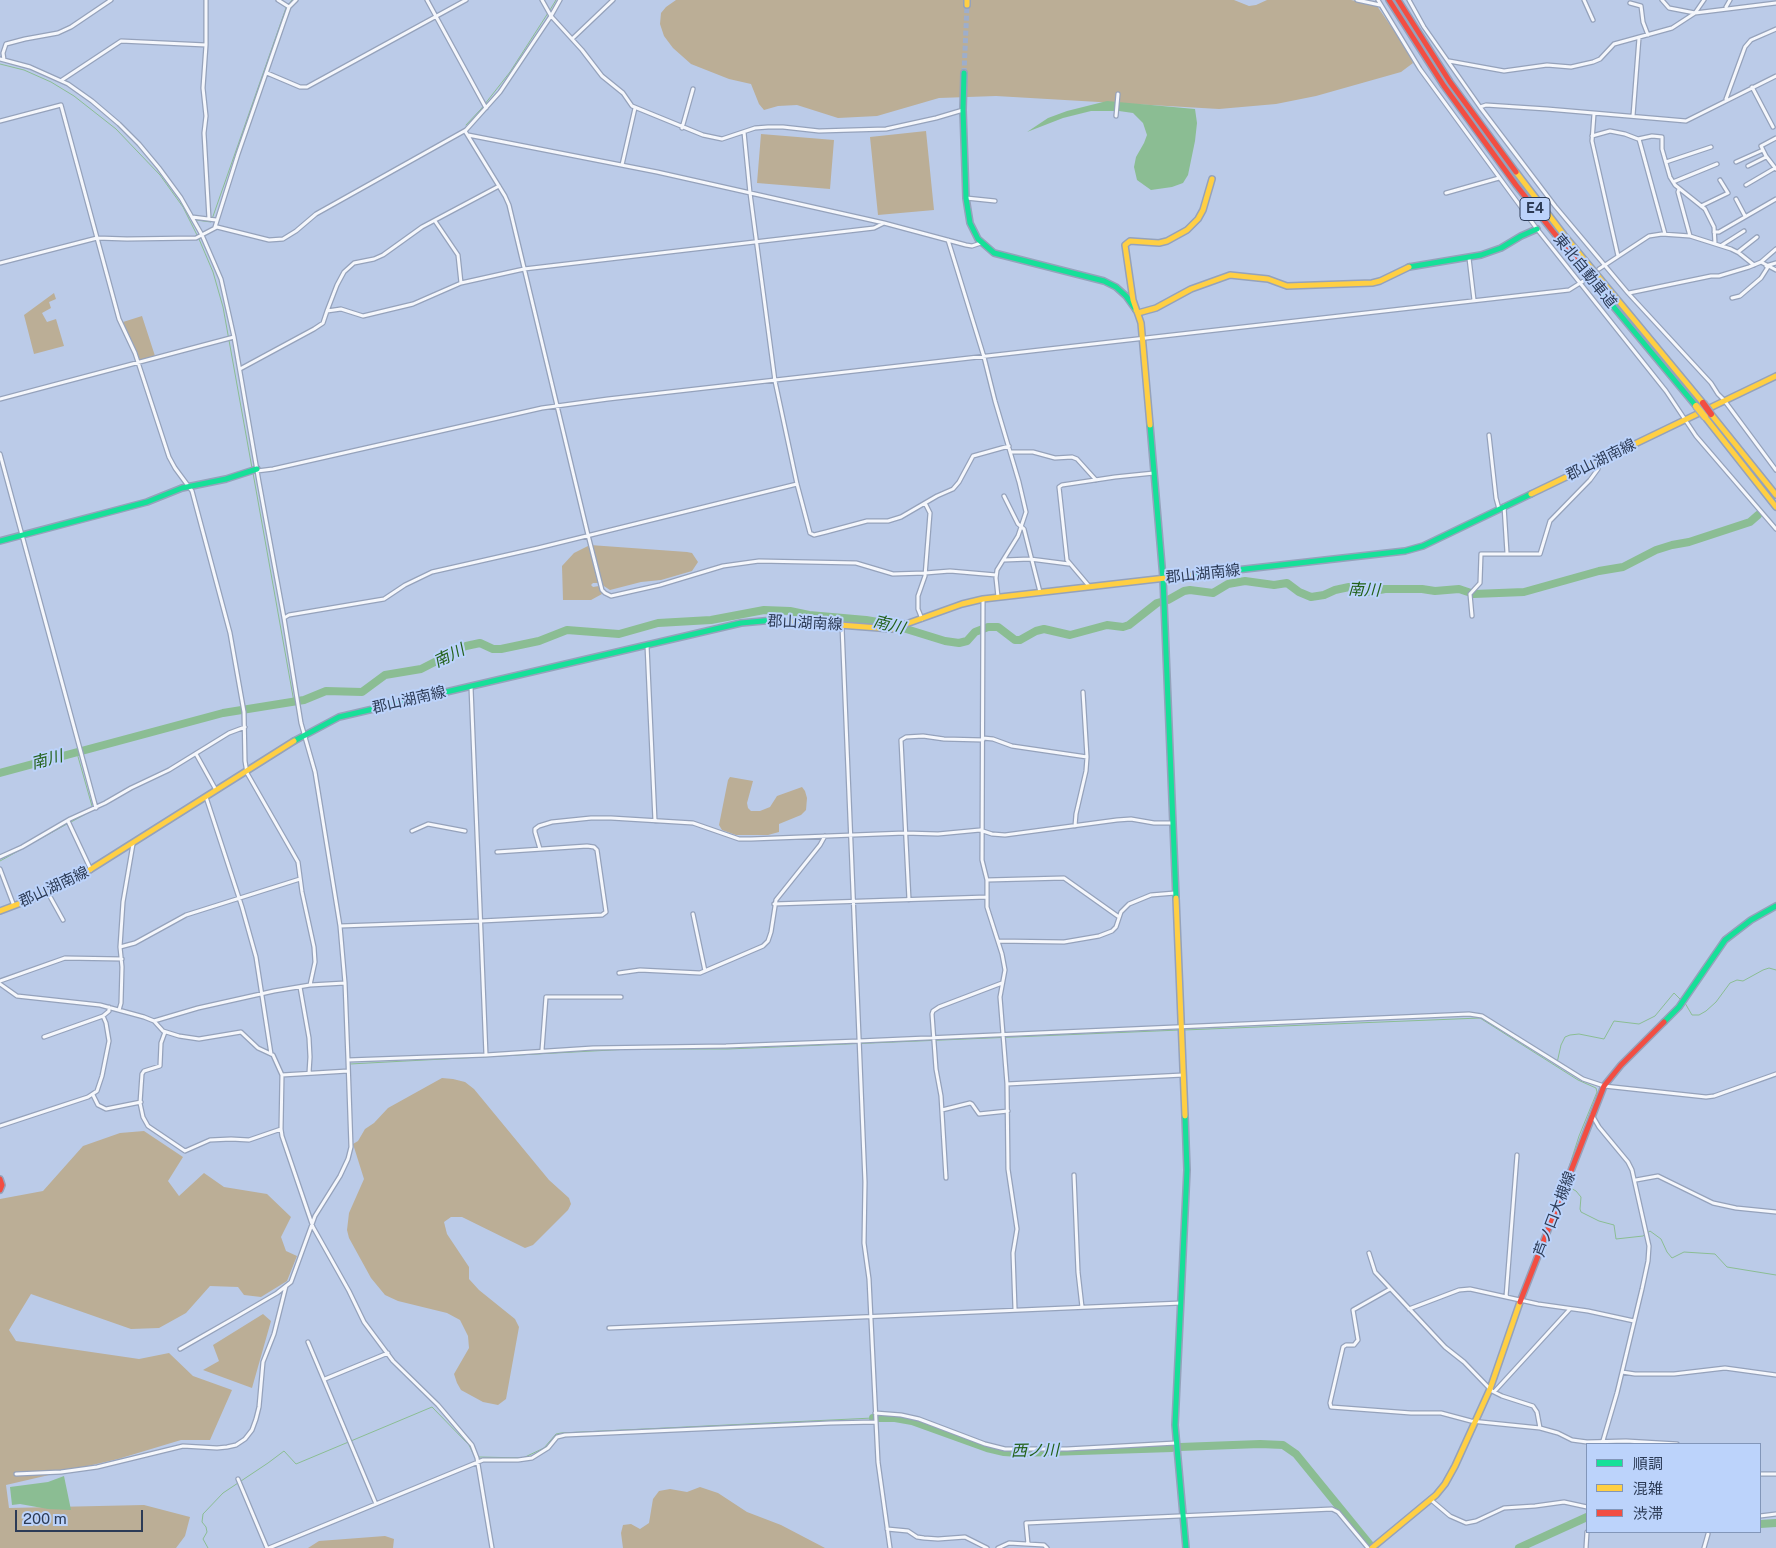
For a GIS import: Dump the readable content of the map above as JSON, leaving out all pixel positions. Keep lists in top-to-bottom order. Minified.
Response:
{"streets":{"main road":["E4","東北自動車道","郡山湖南線","芦ノ口大槻線"]},"water":["南川","西ノ川"],"legend":["順調","混雑","渋滞"],"scale_bar":"200 m"}
